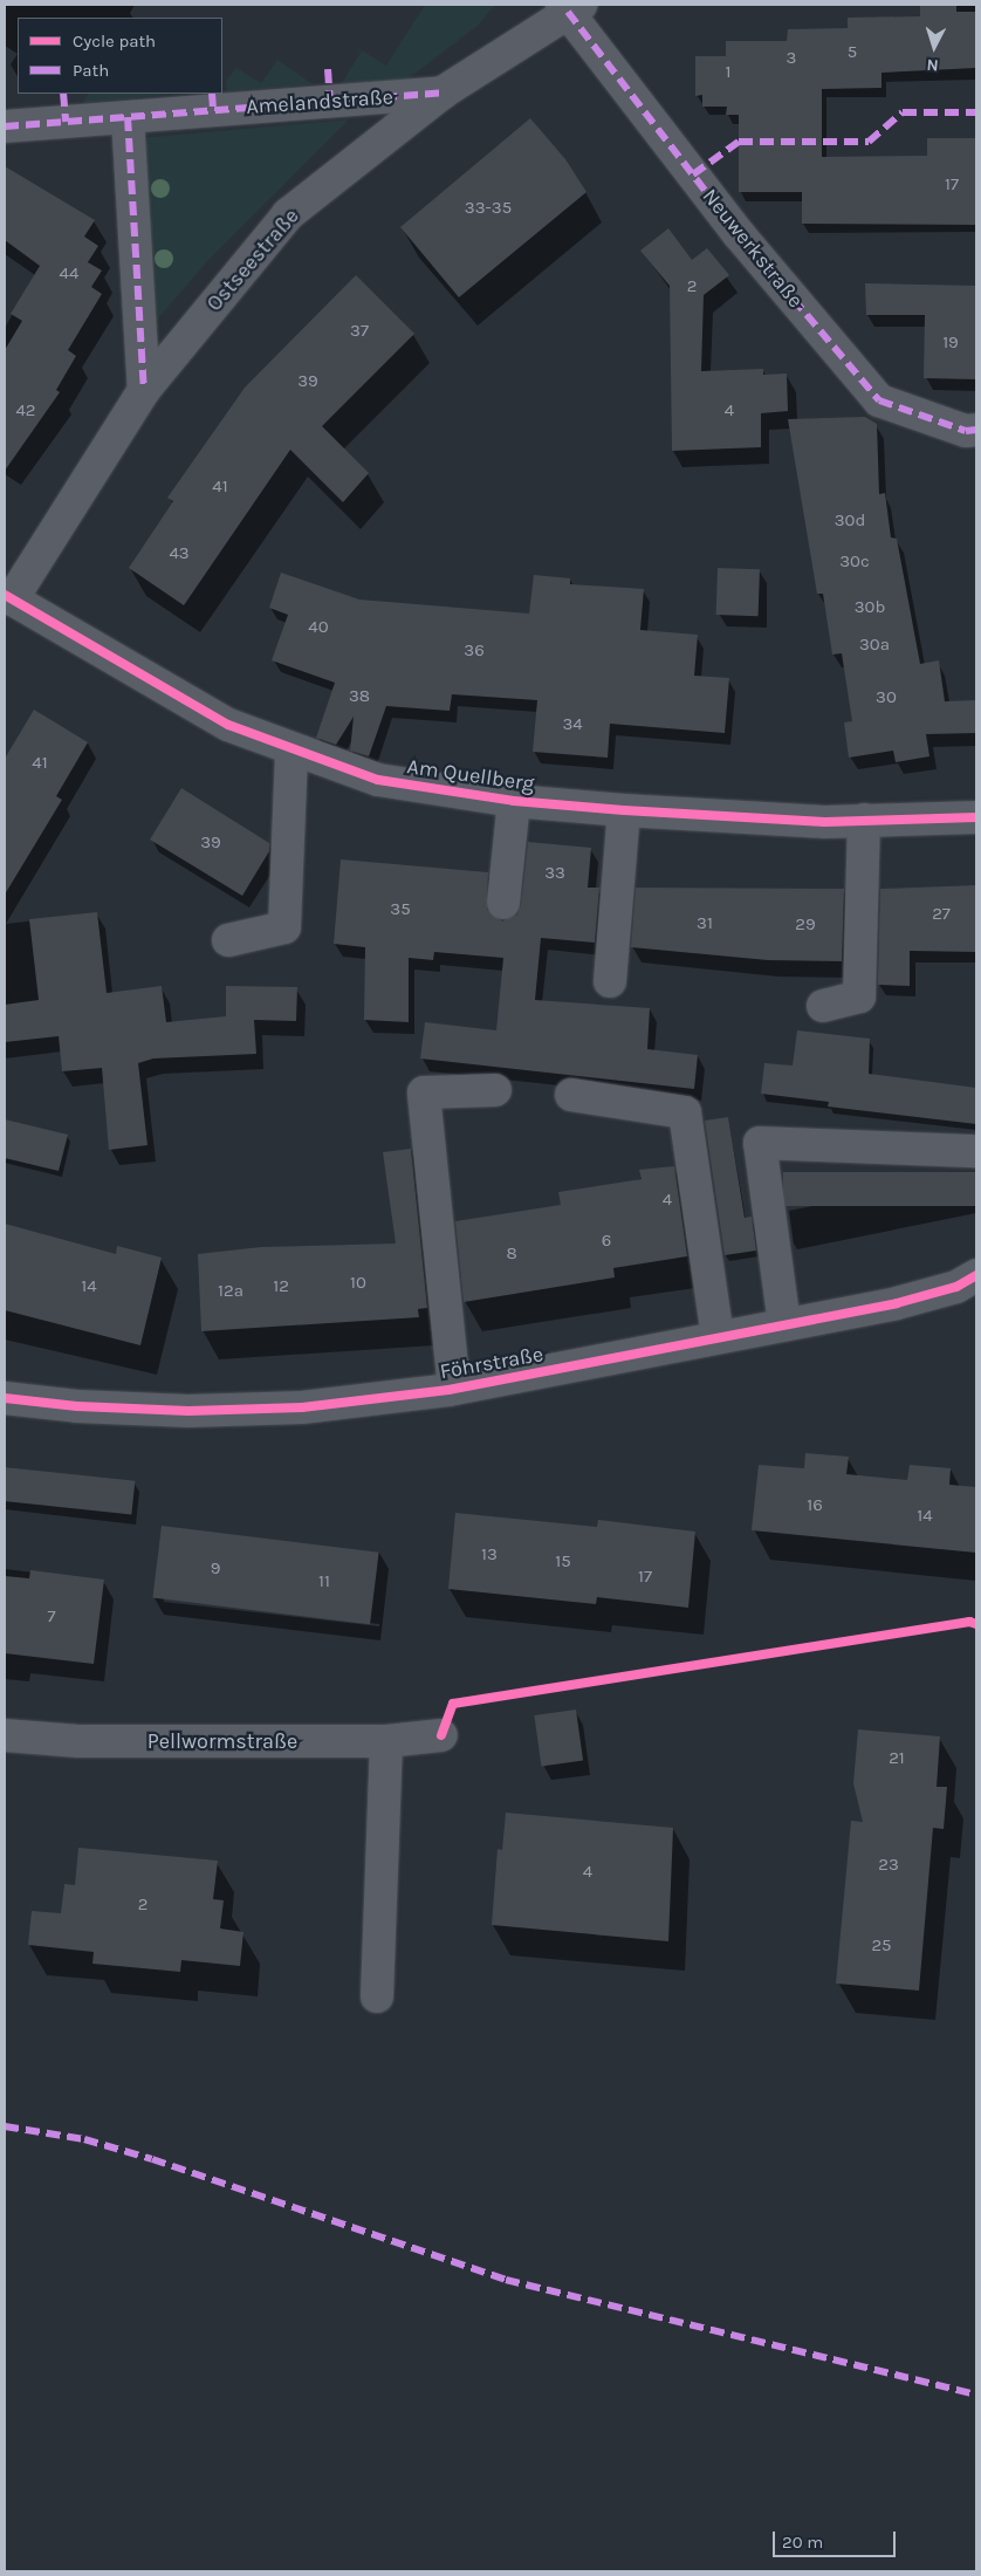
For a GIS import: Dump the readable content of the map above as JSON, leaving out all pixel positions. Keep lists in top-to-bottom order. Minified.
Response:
{"streets":{"street":["Amelandstraße","Neuwerkstraße","Ostseestraße","Am Quellberg","Föhrstraße","Pellwormstraße"]},"crossings":[["Amelandstraße","Ostseestraße"],["Neuwerkstraße","Ostseestraße"],["Ostseestraße","Am Quellberg"]],"house_numbers":["5","3","1","17","33-35","44","2","37","19","39","42","4","41","30d","43","30c","30b","40","30a","36","38","30","34","41","39","33","35","27","31","29","4","6","8","10","14","12","12a","16","14","13","15","9","17","11","7","21","23","4","2","25"],"legend":["Cycle path","Path"],"scale_bar":"20 m","north":"bottom"}
